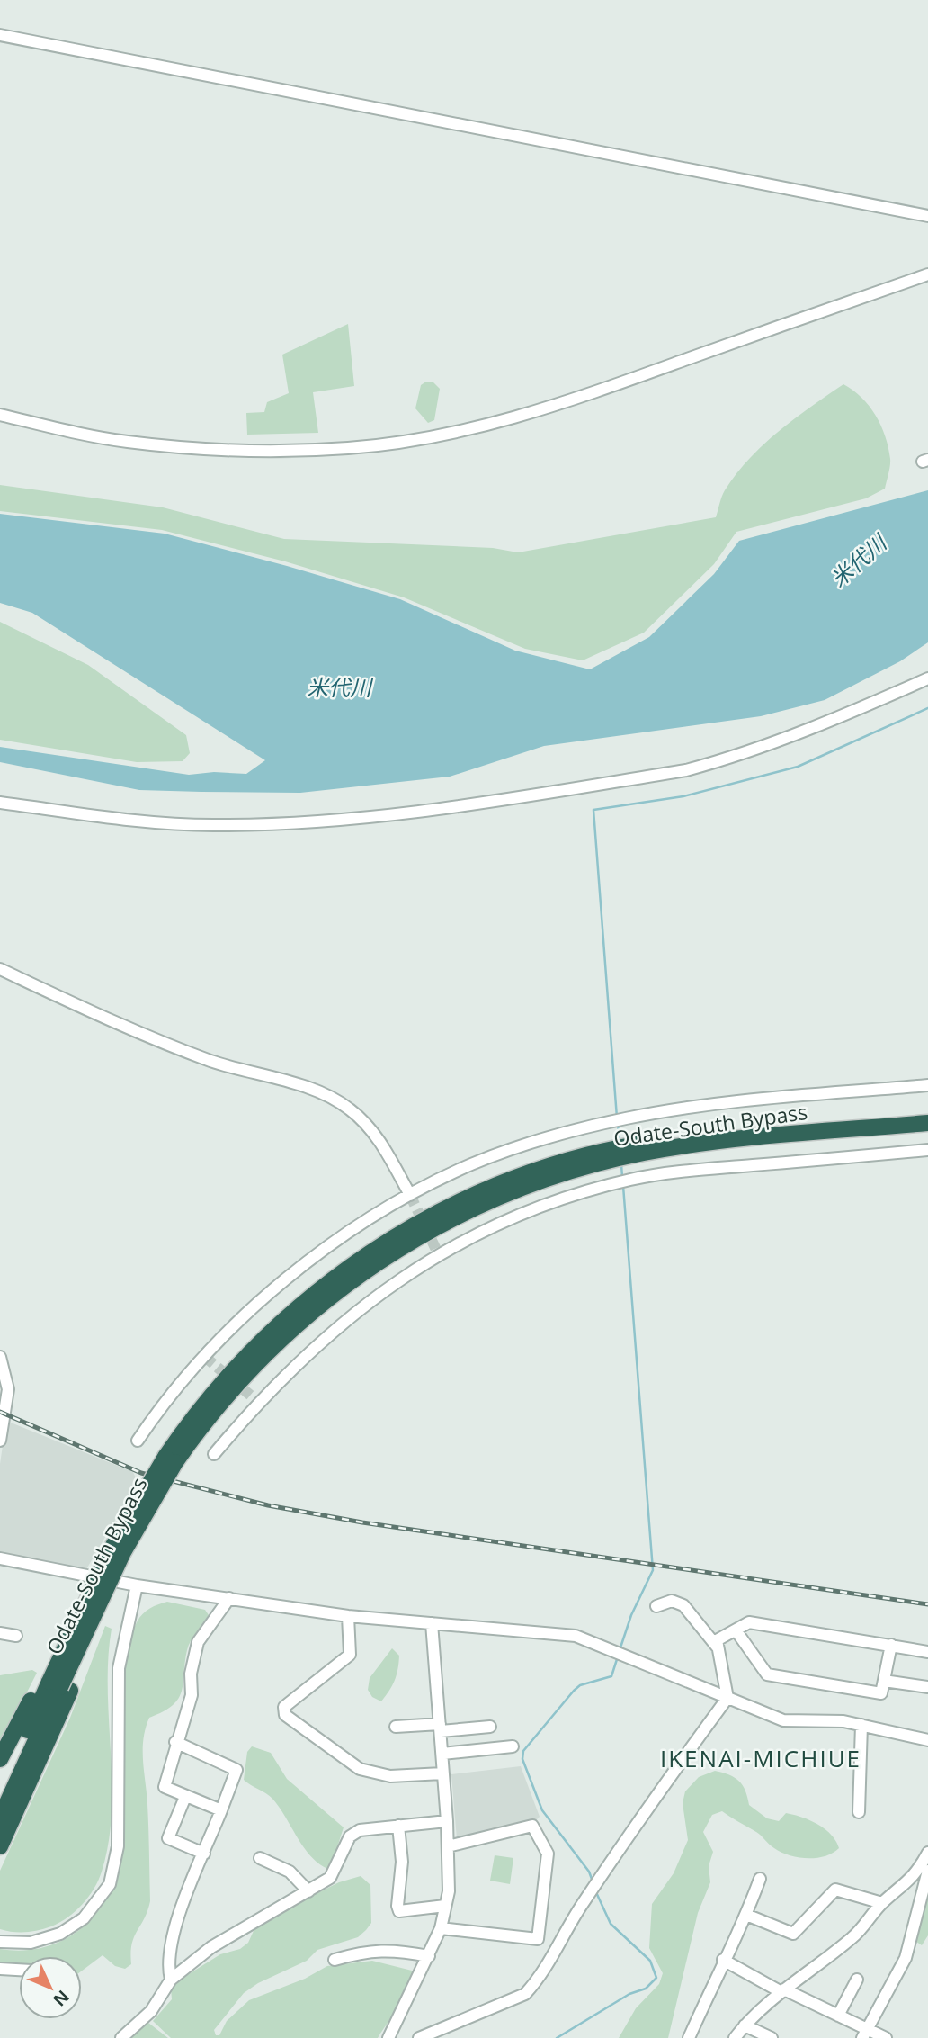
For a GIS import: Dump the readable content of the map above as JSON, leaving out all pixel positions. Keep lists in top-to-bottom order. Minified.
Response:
{"streets":{"highway":["Odate-South Bypass"]},"districts":["IKENAI-MICHIUE"],"water":["米代川"],"north":"bottom right"}
